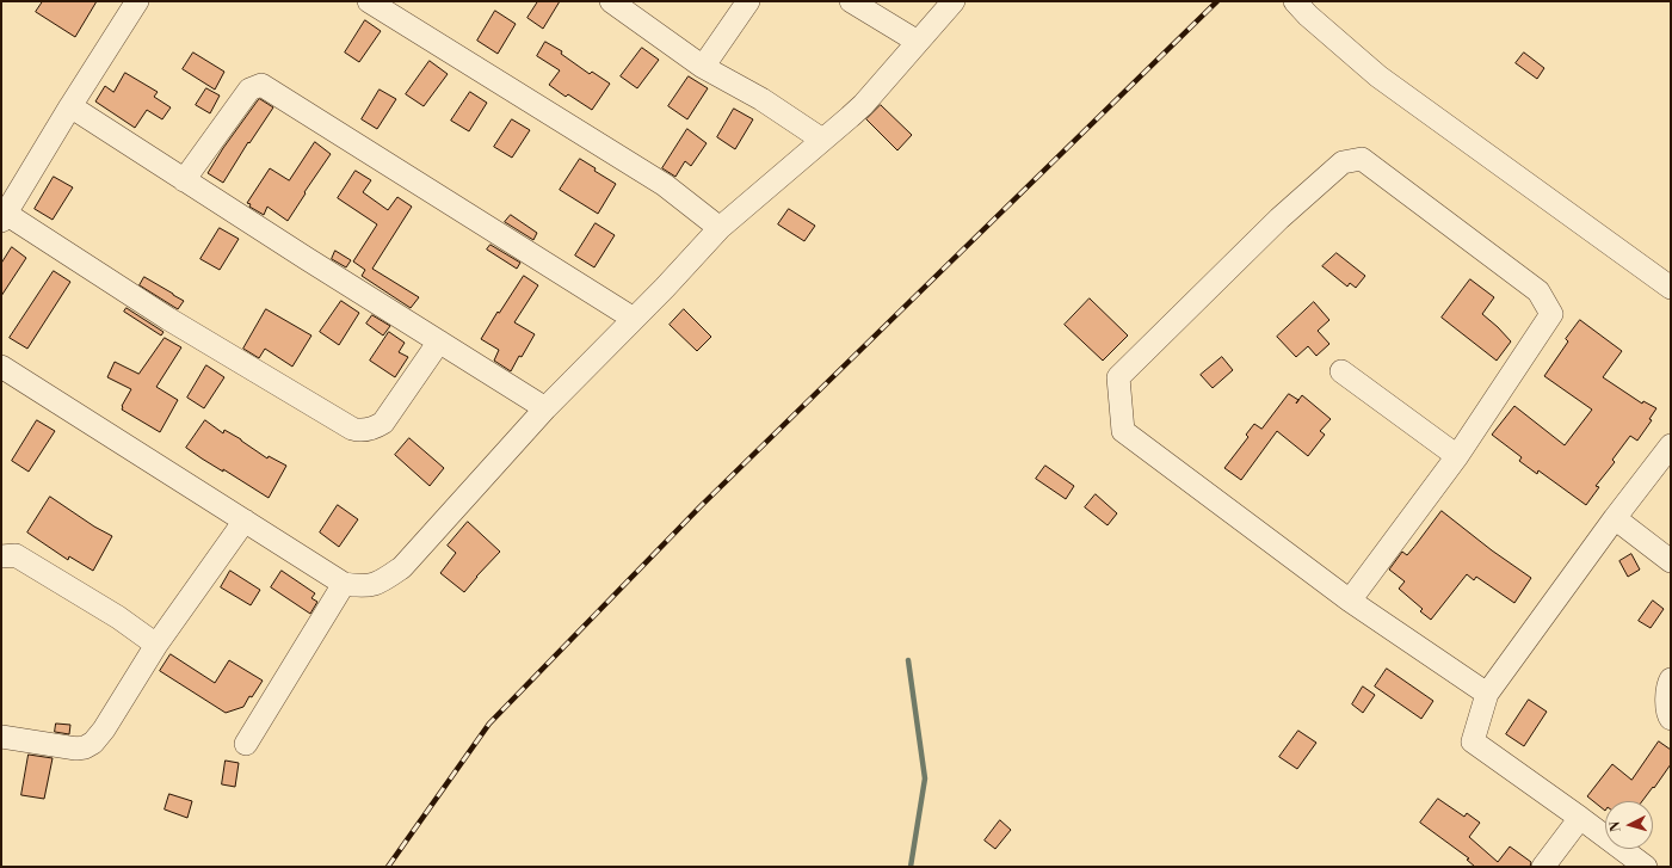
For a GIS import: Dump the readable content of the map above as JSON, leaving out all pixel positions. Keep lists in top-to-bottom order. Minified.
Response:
{"north":"left"}
